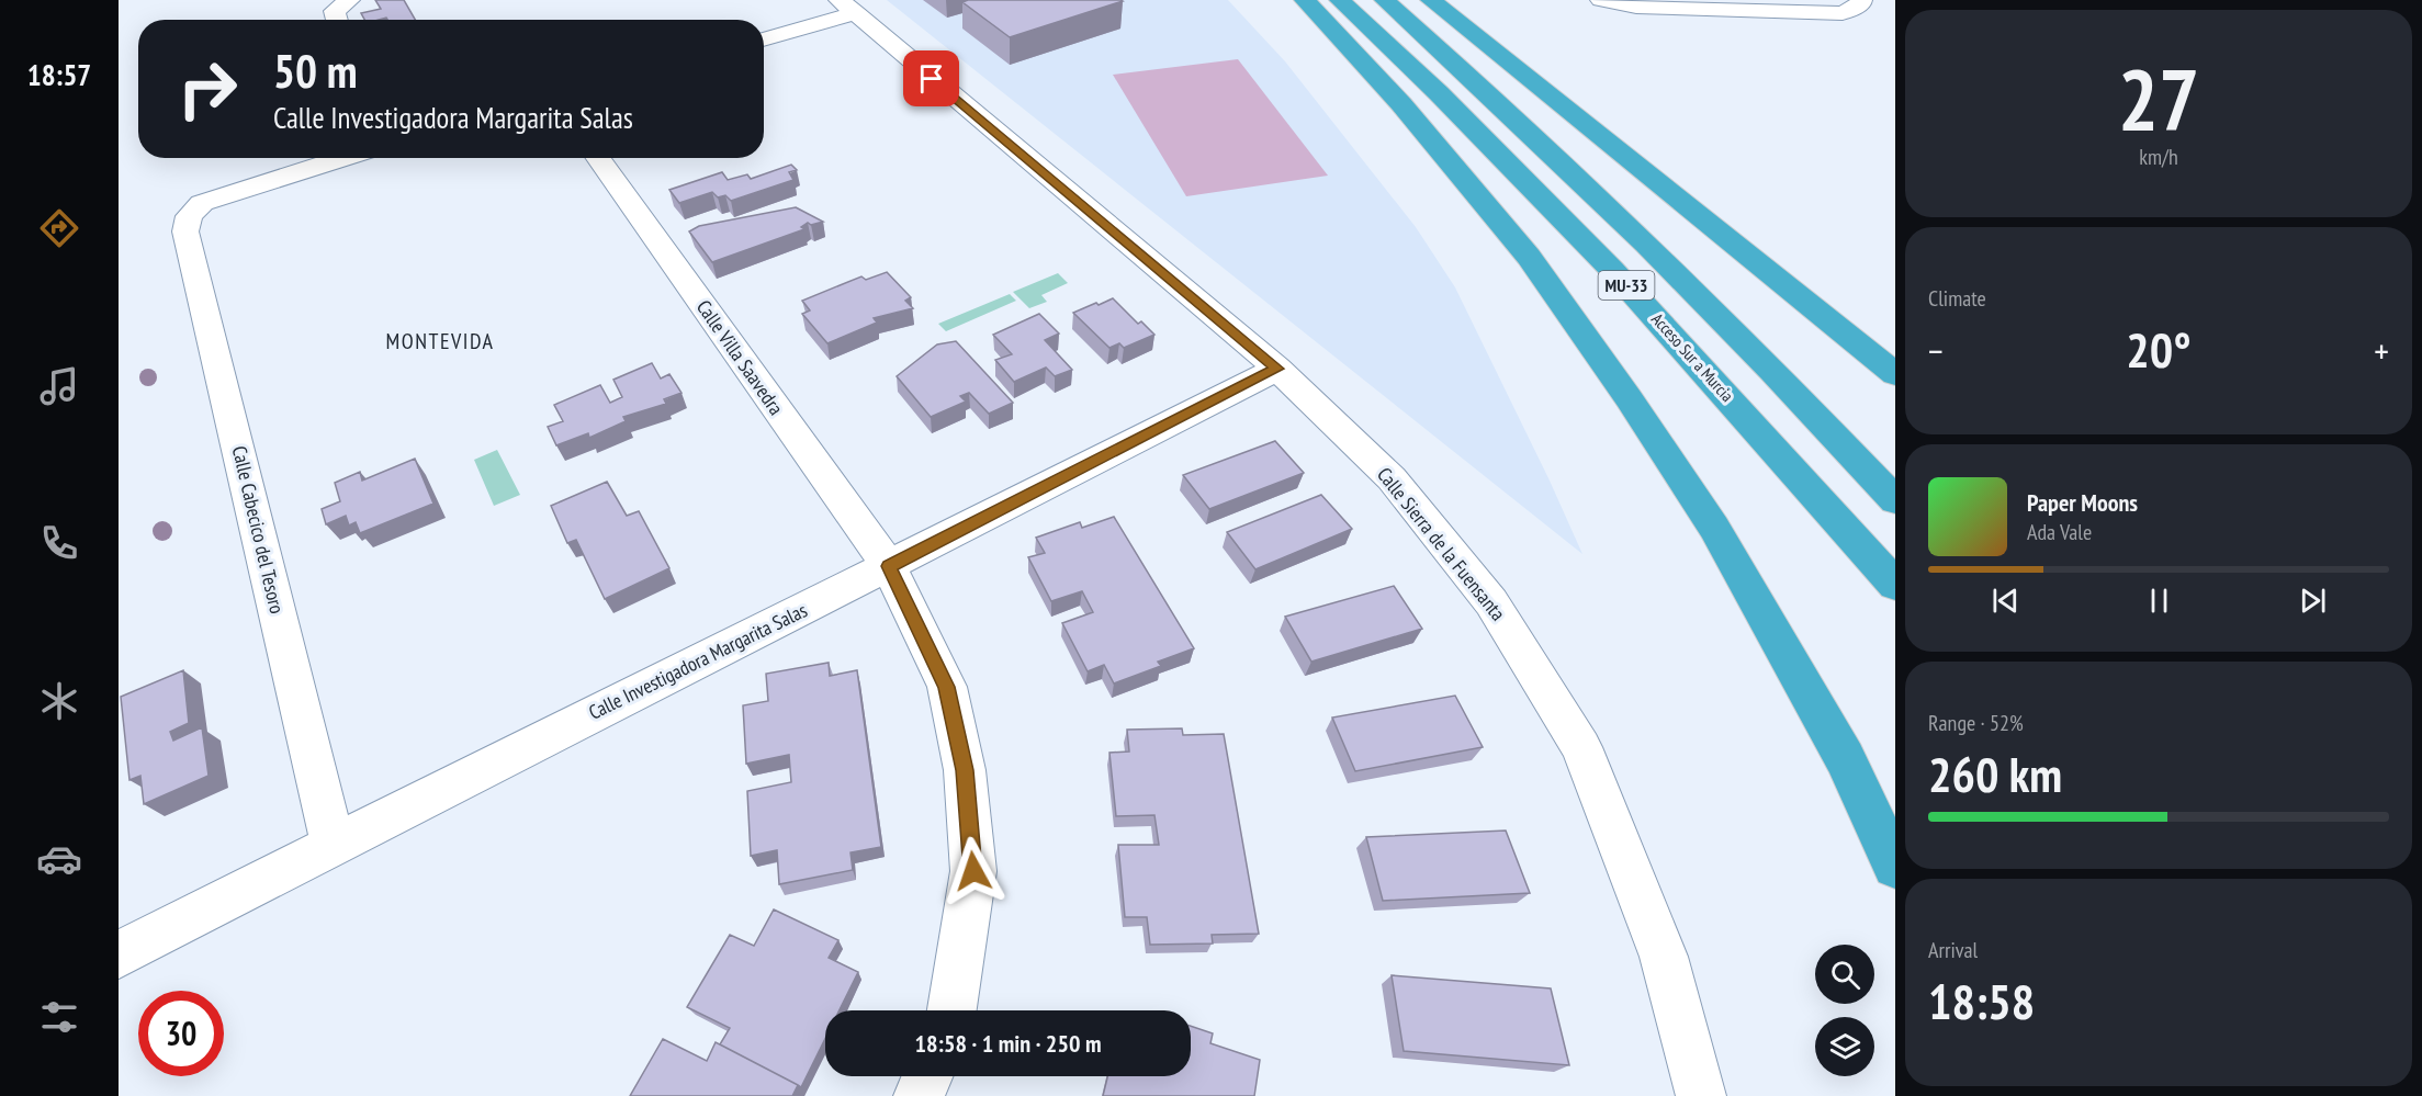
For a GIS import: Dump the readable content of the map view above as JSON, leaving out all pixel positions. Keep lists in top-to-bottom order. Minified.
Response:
{"streets":{"highway":["MU-33","Acceso Sur a Murcia"],"street":["Calle Villa Saavedra","Calle Cabecico del Tesoro","Calle Sierra de la Fuensanta","Calle Investigadora Margarita Salas"]},"crossings":[["Calle Villa Saavedra","Calle Investigadora Margarita Salas"],["Calle Cabecico del Tesoro","Calle Investigadora Margarita Salas"],["Calle Sierra de la Fuensanta","Calle Investigadora Margarita Salas"]],"districts":["MONTEVIDA"],"page":{"tabs":"18:57","tile":[["27","km/h"],"Climate",["Range · 52%","260 km"],["Arrival","18:58"]],"turn":["50 m","Calle Investigadora Margarita Salas"],"heat":["−","20°","+"],"song":["Paper Moons","Ada Vale"],"limit":"30","trip":"18:58 · 1 min · 250 m"}}
